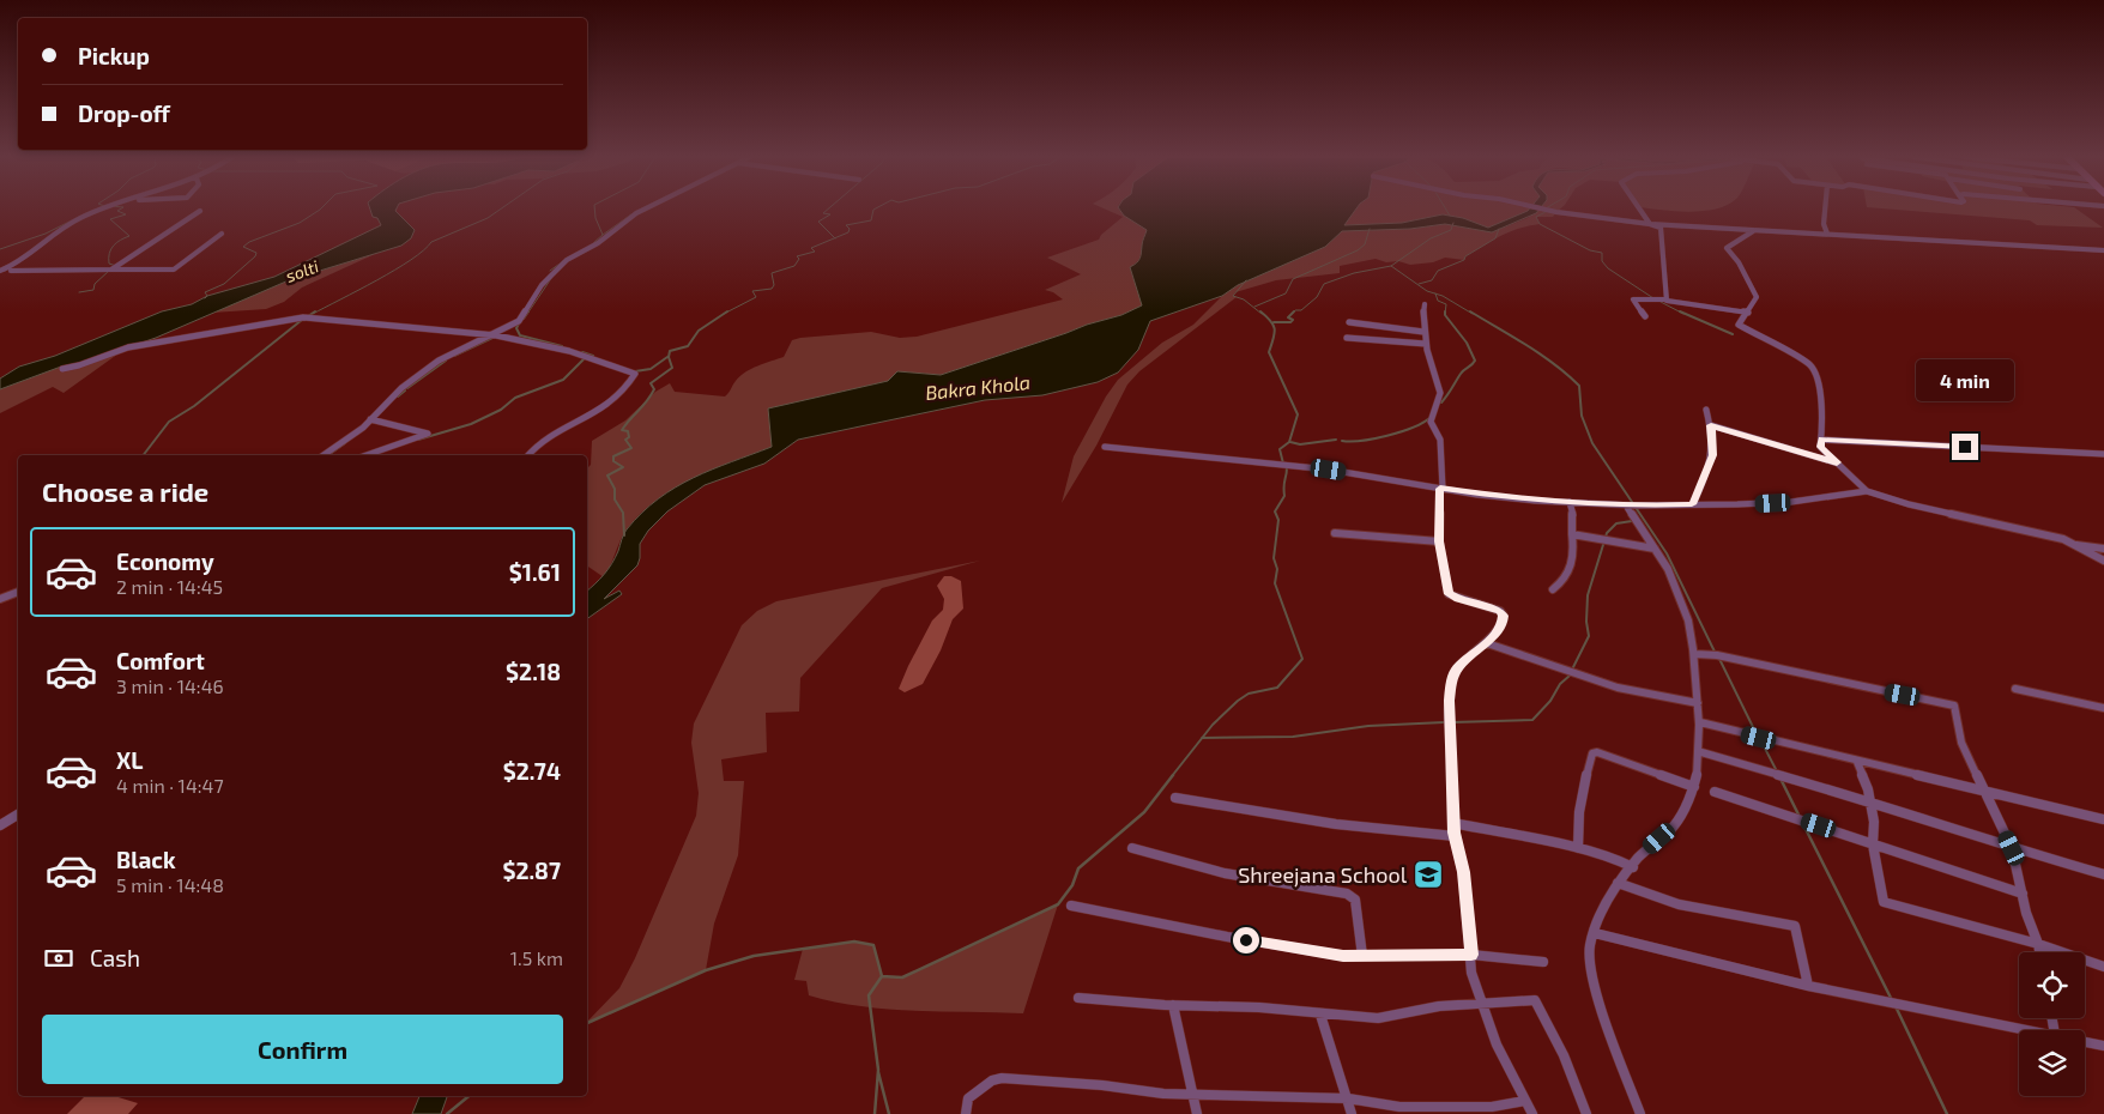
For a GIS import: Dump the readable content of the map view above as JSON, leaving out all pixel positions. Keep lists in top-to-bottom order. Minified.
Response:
{"water":["solti","Bakra Khola"],"places":{"school or university":["Shreejana School"]},"page":{"banner":["Pickup","Drop-off"],"bubble":"4 min","heading":"Choose a ride","list":[{"name":"Economy","note":"2 min · 14:45","value":"$1.61"},{"name":"Comfort","note":"3 min · 14:46","value":"$2.18"},{"name":"XL","note":"4 min · 14:47","value":"$2.74"},{"name":"Black","note":"5 min · 14:48","value":"$2.87"}],"pay":["Cash","1.5 km"],"buttons":"Confirm"}}
